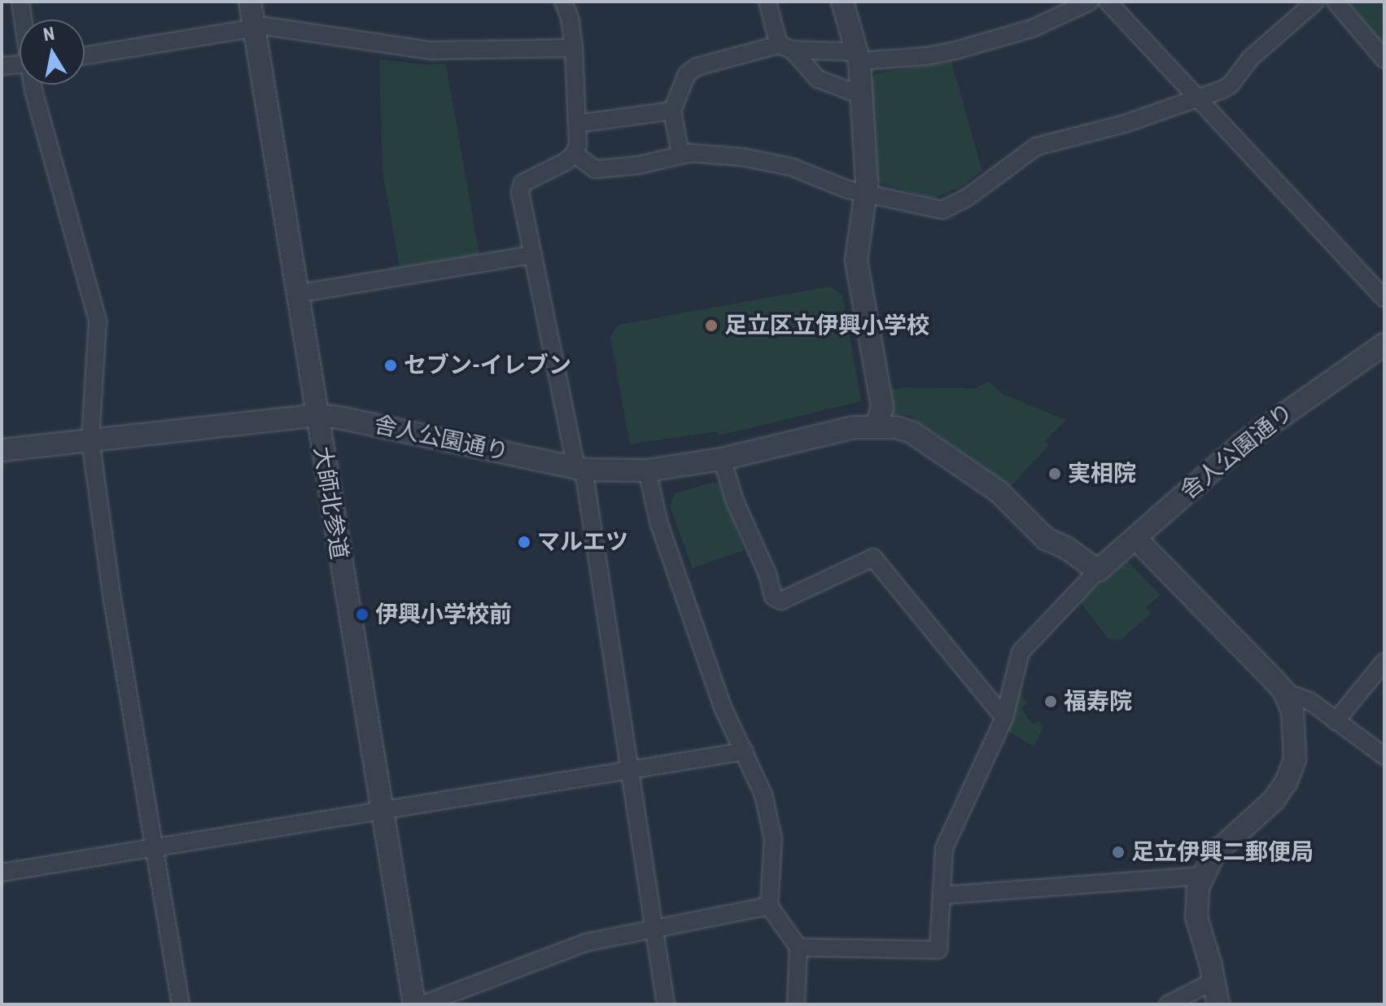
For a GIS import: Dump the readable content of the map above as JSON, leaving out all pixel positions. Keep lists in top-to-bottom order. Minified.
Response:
{"streets":{"street":["舎人公園通り","大師北参道"]},"crossings":[["舎人公園通り","大師北参道"]],"places":["足立区立伊興小学校","セブン-イレブン","実相院","マルエツ","伊興小学校前","福寿院","足立伊興二郵便局"],"north":"top"}
